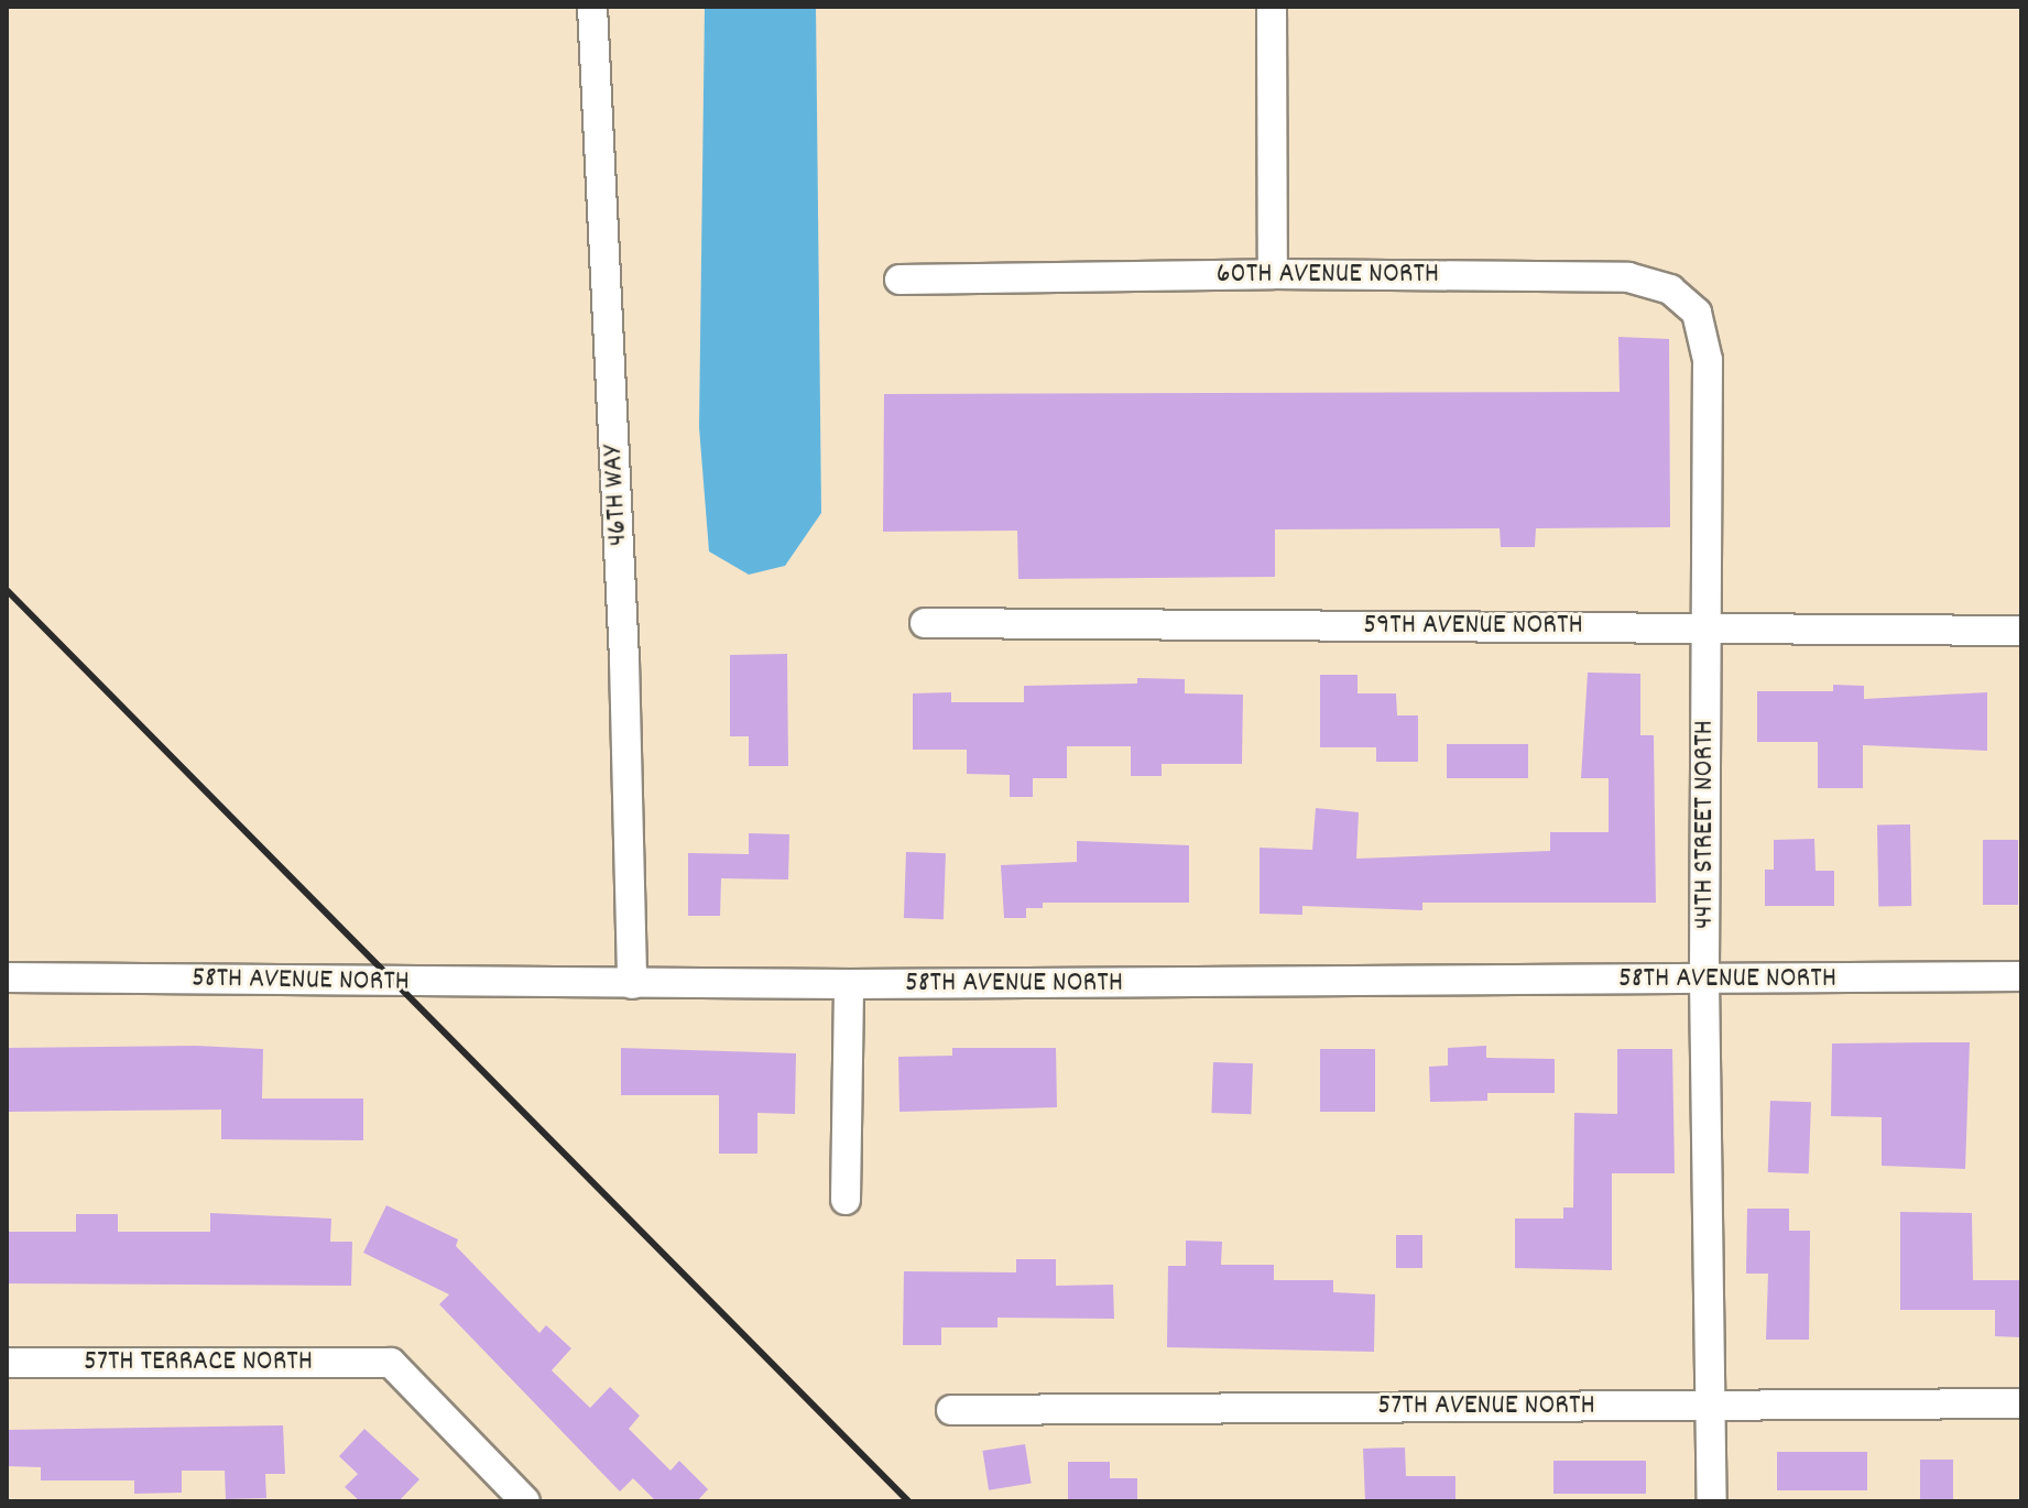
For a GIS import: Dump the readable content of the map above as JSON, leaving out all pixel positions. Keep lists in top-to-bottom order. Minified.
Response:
{"streets":{"street":["60TH AVENUE NORTH","46TH WAY","59TH AVENUE NORTH","44TH STREET NORTH","58TH AVENUE NORTH","57TH TERRACE NORTH","57TH AVENUE NORTH"]},"crossings":[["60TH AVENUE NORTH","44TH STREET NORTH"],["46TH WAY","58TH AVENUE NORTH"],["59TH AVENUE NORTH","44TH STREET NORTH"],["44TH STREET NORTH","58TH AVENUE NORTH"],["44TH STREET NORTH","57TH AVENUE NORTH"]]}
